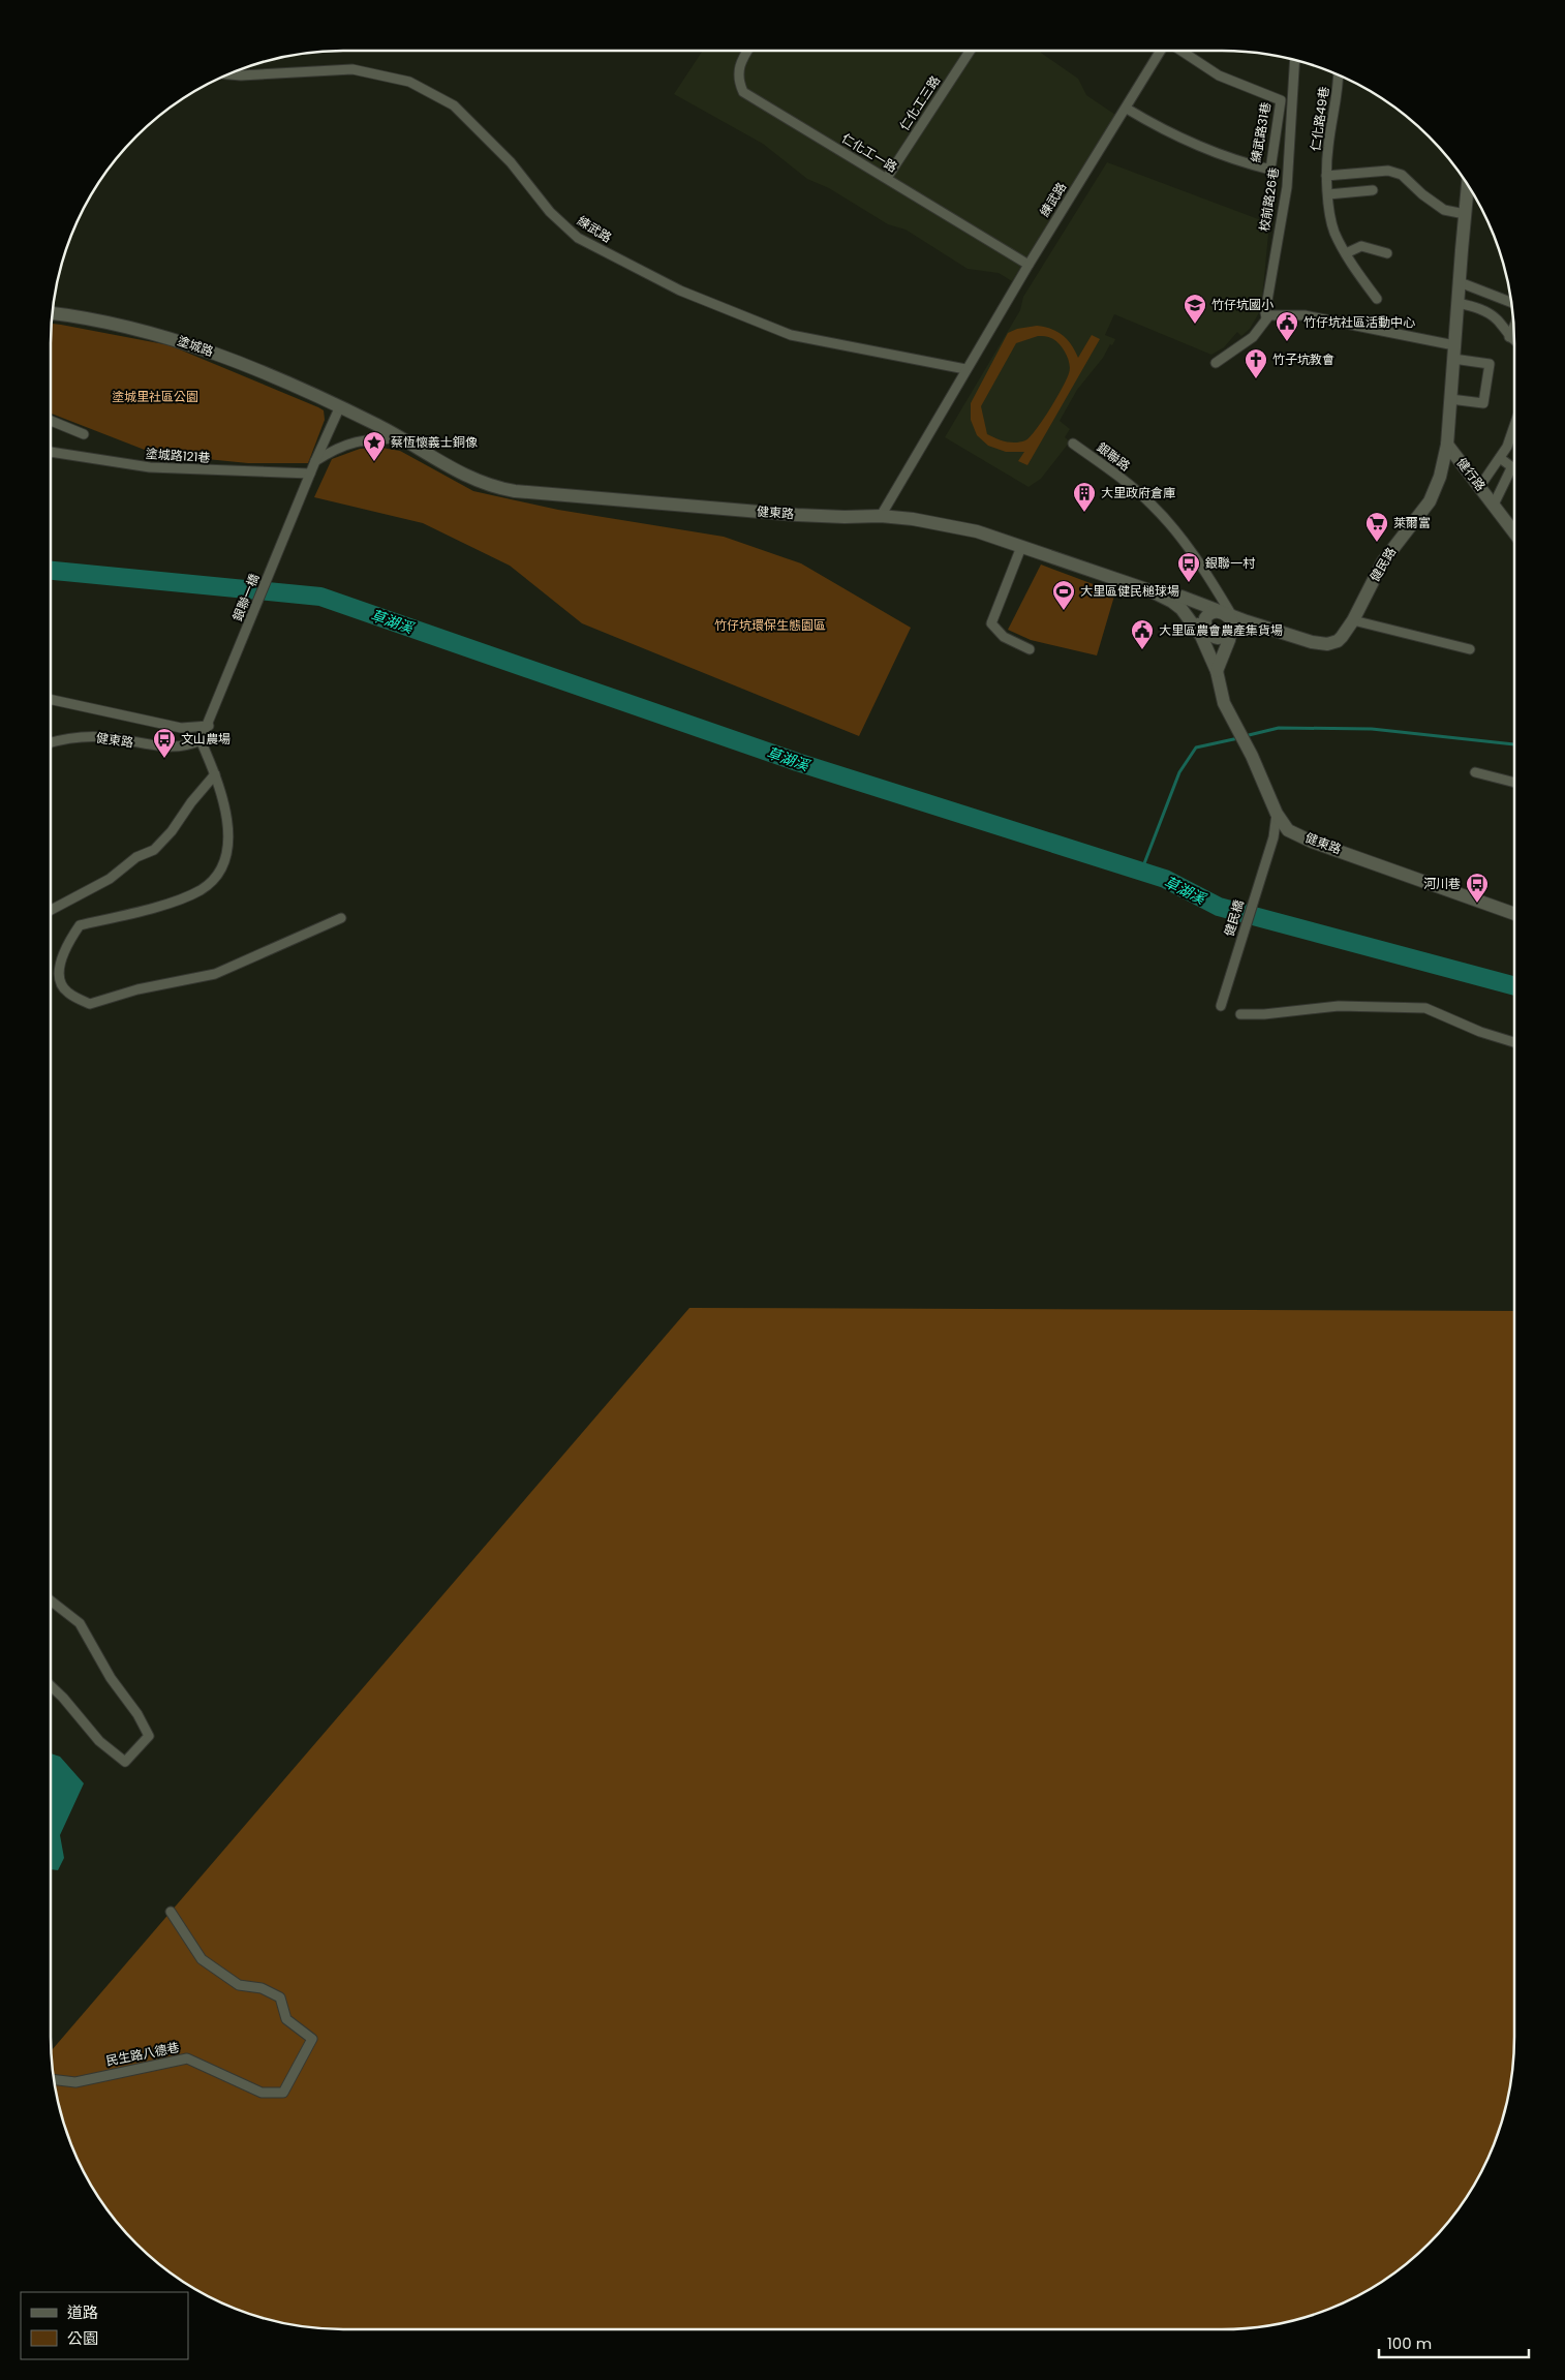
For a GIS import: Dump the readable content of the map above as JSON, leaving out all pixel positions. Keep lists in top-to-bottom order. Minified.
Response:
{"streets":{"street":["仁化工三路","仁化路49巷","練武路31巷","仁化工一路","練武路","校前路26巷","塗城路","塗城路121巷","銀聯路","健行路","健東路","健民路","銀聯一橋","健民橋","民生路八德巷"]},"crossings":[["仁化工三路","仁化工一路"],["練武路31巷","練武路"],["仁化工一路","練武路"],["練武路","健東路"],["塗城路","健東路"],["塗城路121巷","銀聯一橋"],["銀聯路","健東路"],["銀聯路","健民路"],["健行路","健民路"],["健東路","健民路"],["健東路","健民橋"]],"water":["草湖溪"],"parks":["塗城里社區公園","竹仔坑環保生態園區"],"places":{"school or university":["竹仔坑國小"],"public building":["竹仔坑社區活動中心","大里區農會農產集貨場"],"church":["竹子坑教會"],"place":["蔡恆懷義士銅像"],"building":["大里政府倉庫"],"supermarket":["萊爾富"],"bus stop":["銀聯一村","文山農場","河川巷"],"sports":["大里區健民槌球場"]},"legend":["道路","公園"],"scale_bar":"100 m"}
